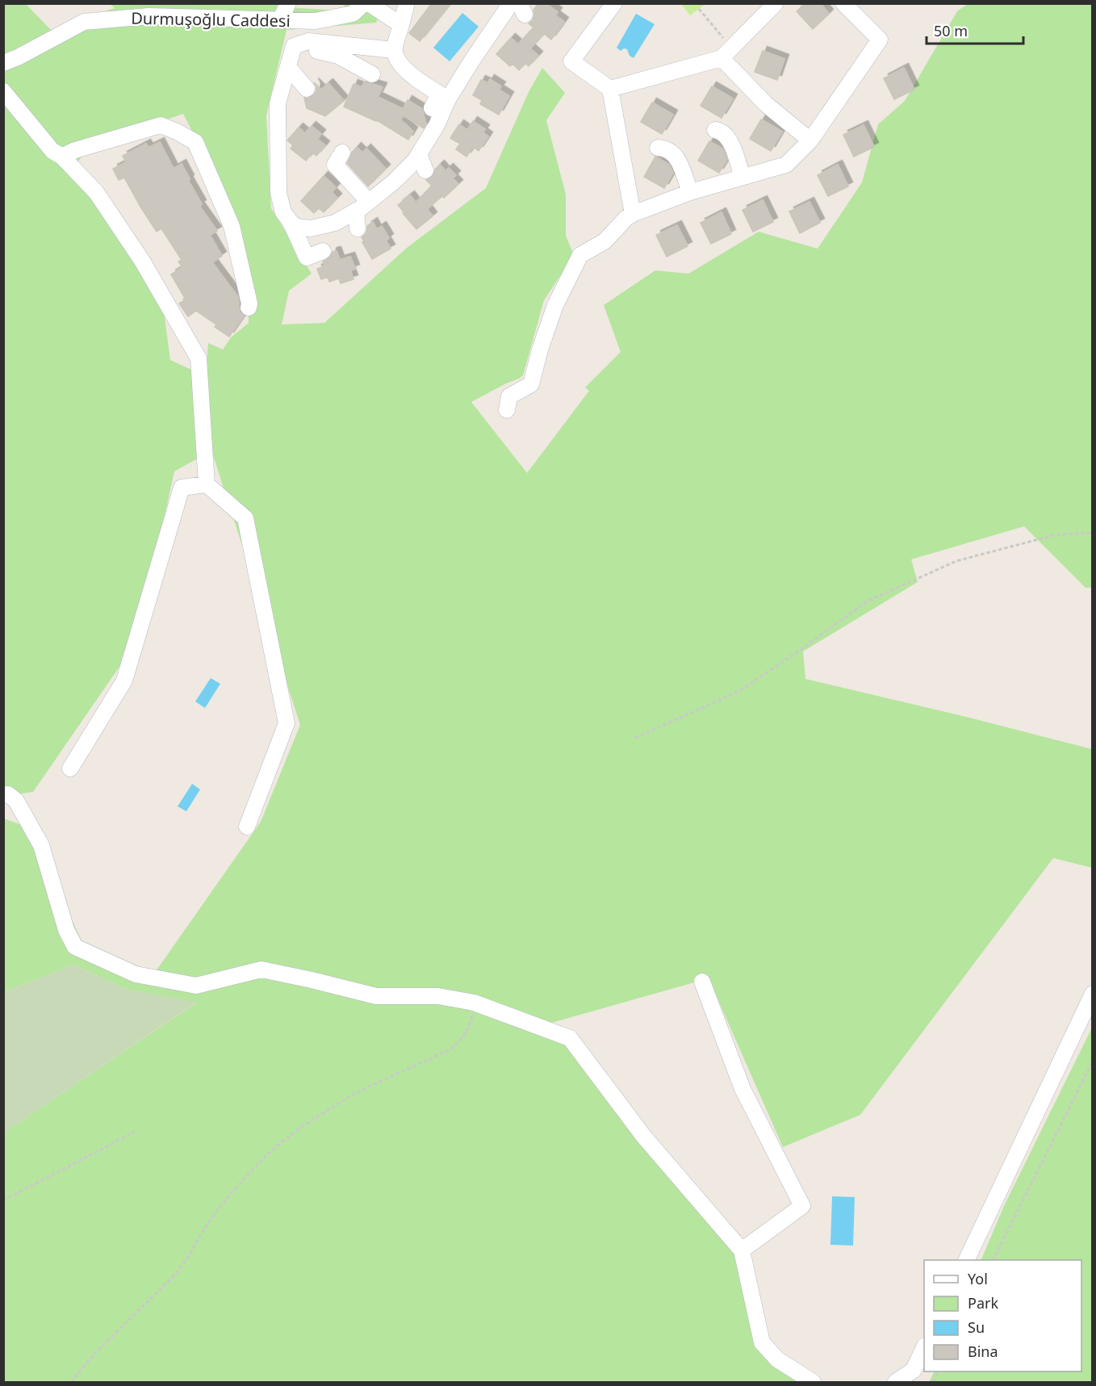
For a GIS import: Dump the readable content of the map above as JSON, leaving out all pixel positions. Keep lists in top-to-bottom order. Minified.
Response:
{"streets":{"street":["Durmuşoğlu Caddesi"]},"legend":["Yol","Park","Su","Bina"],"scale_bar":"50 m"}
